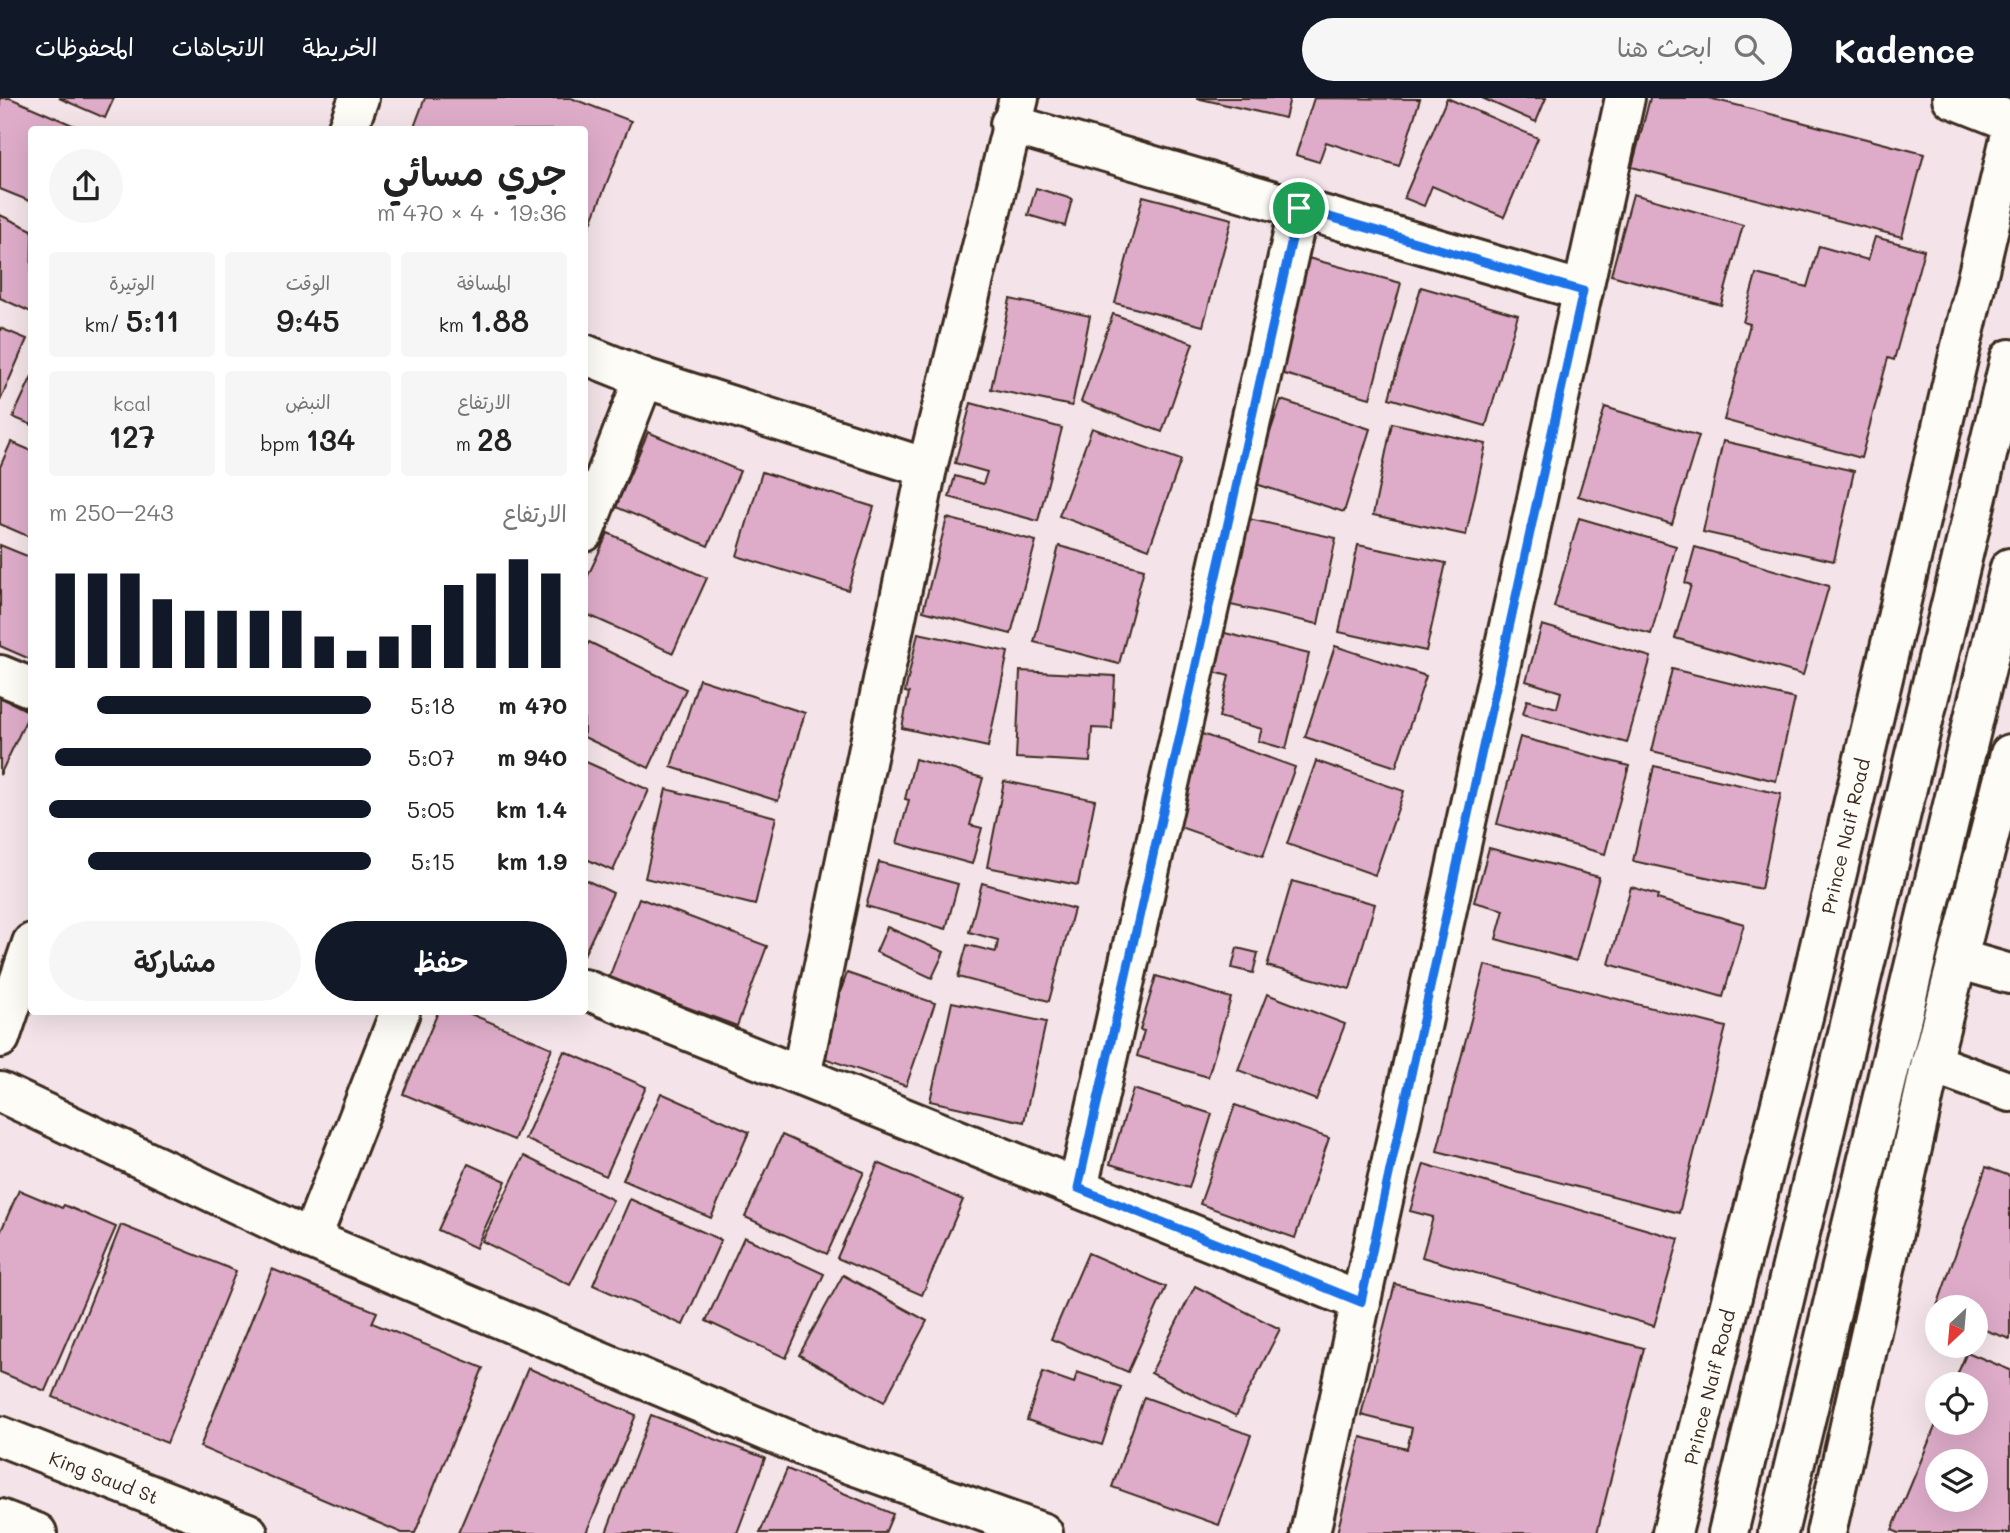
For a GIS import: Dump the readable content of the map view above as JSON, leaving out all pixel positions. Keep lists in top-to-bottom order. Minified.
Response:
{"streets":{"street":["Prince Naif Road","King Saud St"]},"north":"bottom left","page":{"header":"Kadence","search":"ابحث هنا","nav":["الخريطة","الاتجاهات","المحفوظات"],"heading":["جري مسائي","19:36 · 4 × 470 m"],"stats":[["المسافة","1.88 km"],["الوقت","9:45"],["الوتيرة","5:11 /km"],["الارتفاع","28 m"],["النبض","134 bpm"],["kcal","127"]],"chart":["الارتفاع","243–250 m"],"list":[{"name":"470 m","note":"5:18"},{"name":"940 m","note":"5:07"},{"name":"1.4 km","note":"5:05"},{"name":"1.9 km","note":"5:15"}],"buttons":["حفظ","مشاركة"]}}
